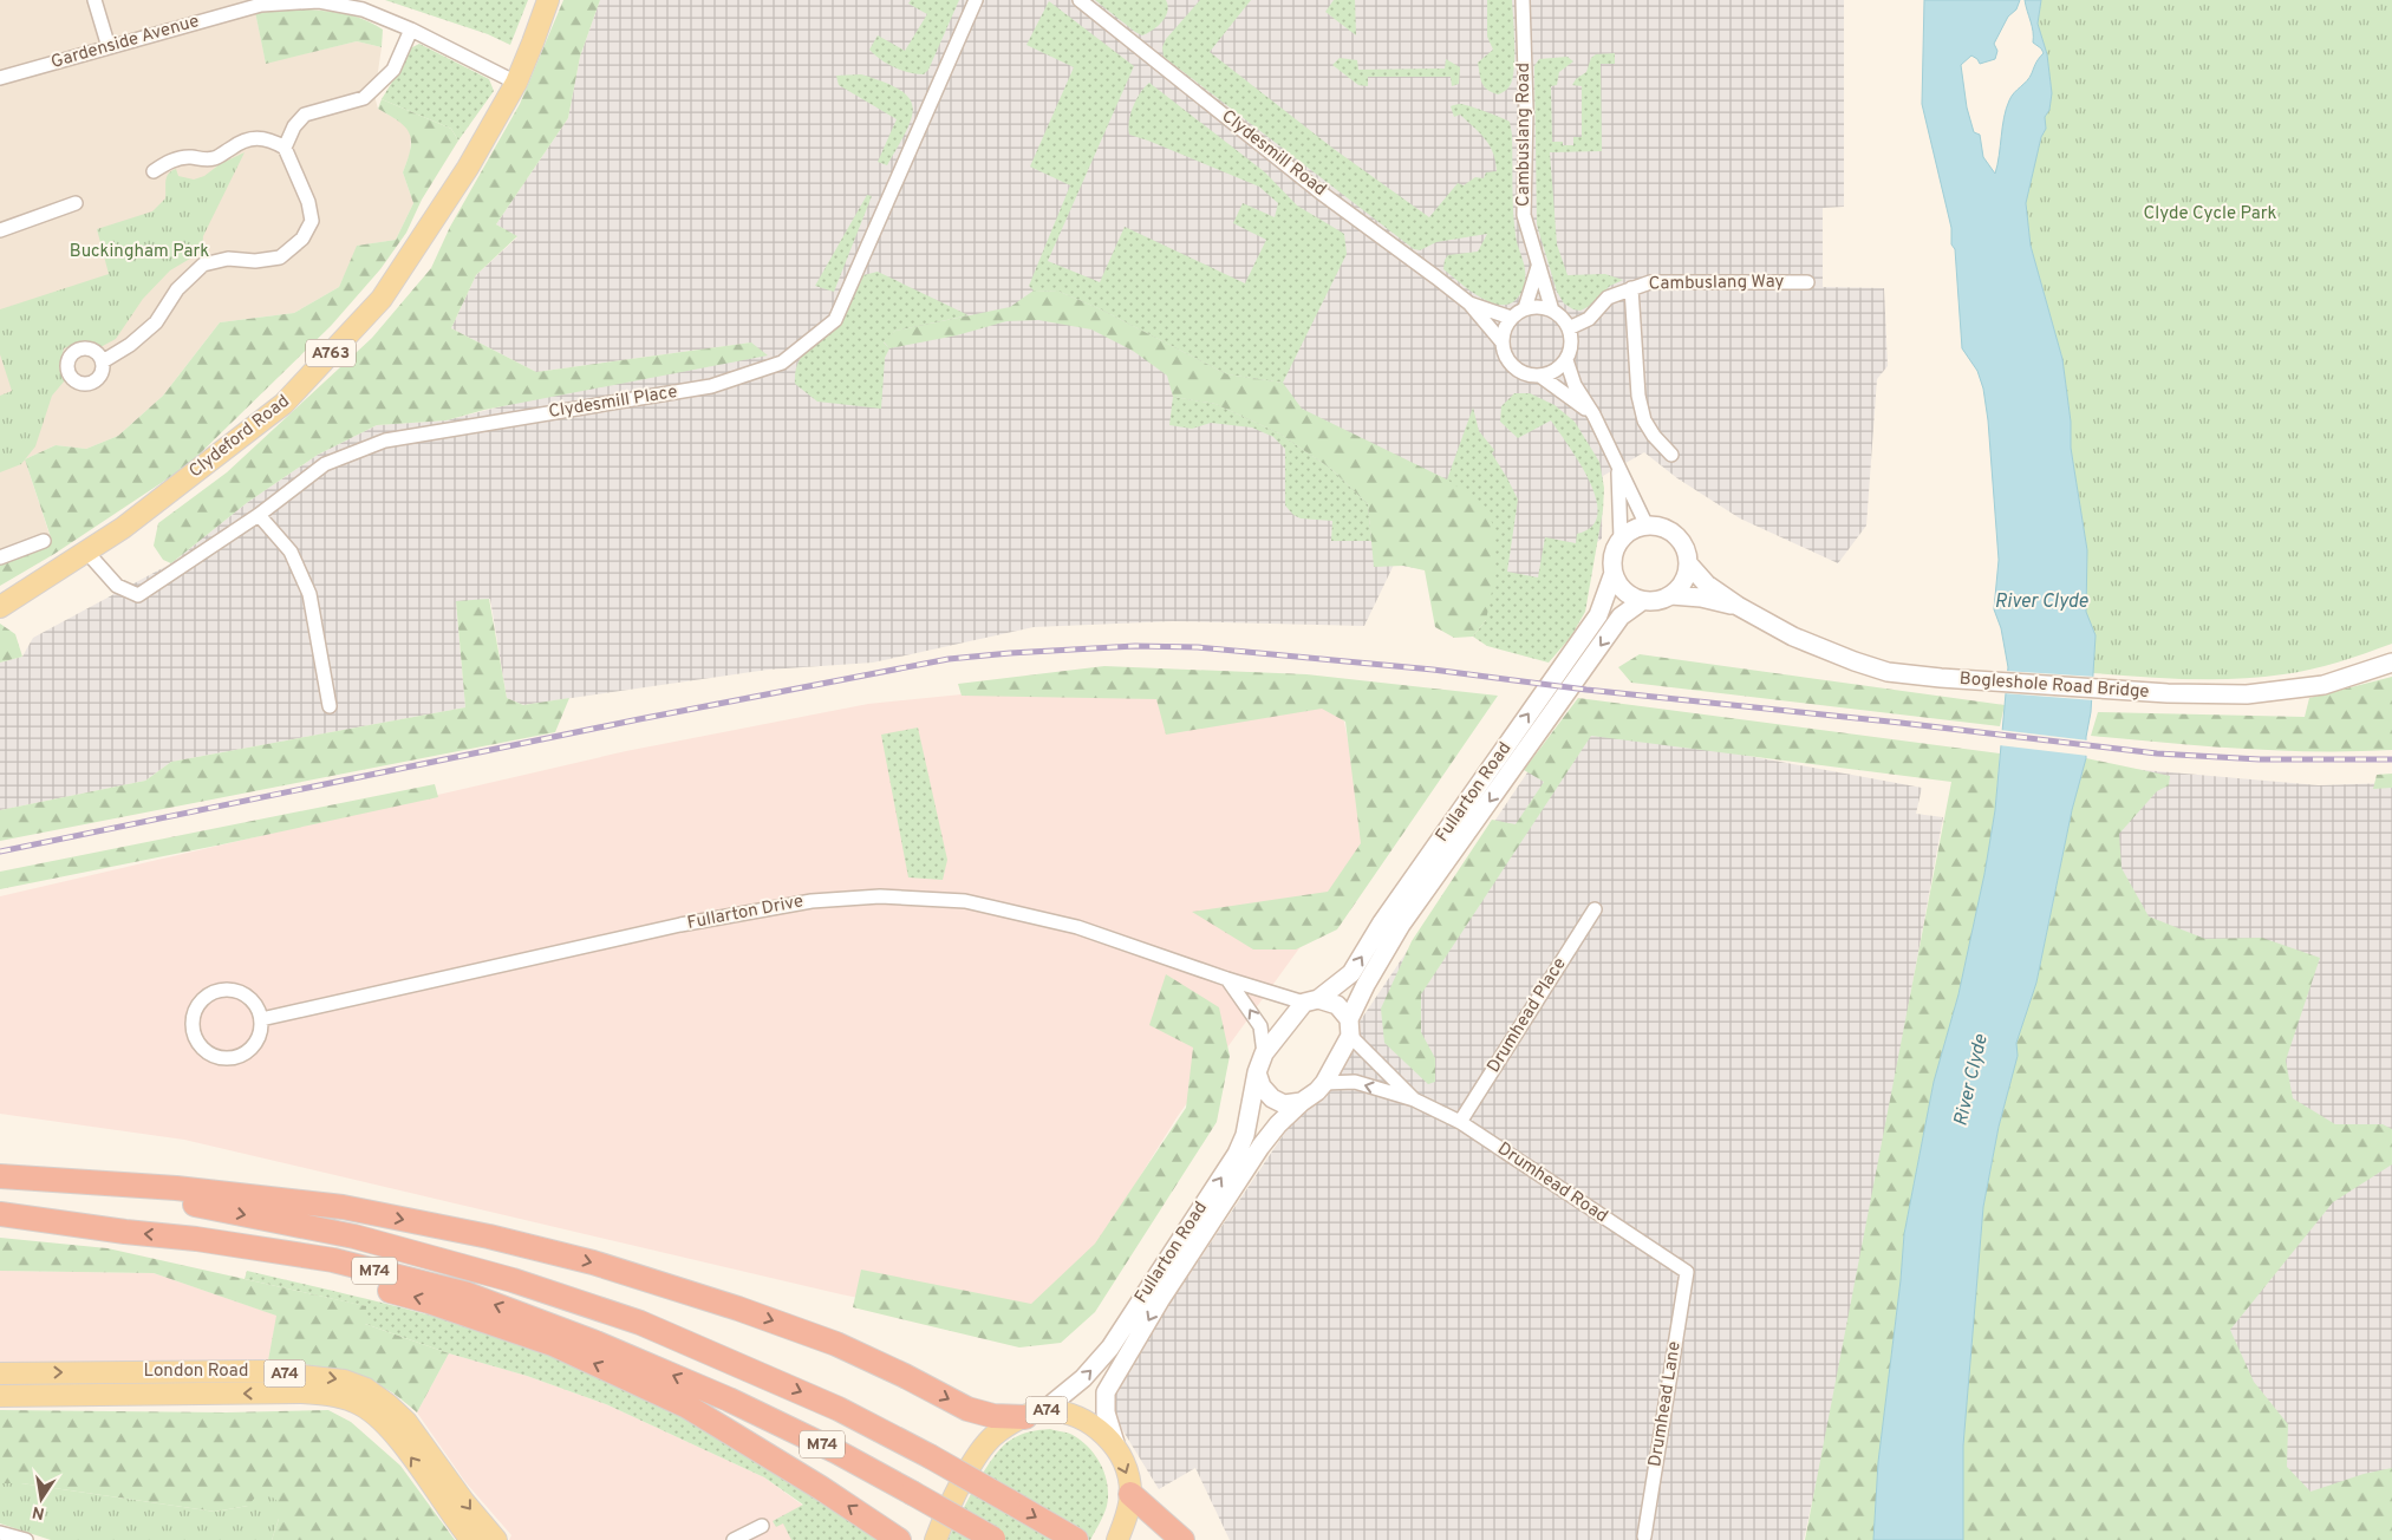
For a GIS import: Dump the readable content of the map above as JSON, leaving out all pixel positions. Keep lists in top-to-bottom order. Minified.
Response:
{"streets":{"highway":["M74"],"main road":["A763","Clydeford Road","Fullarton Road","London Road","A74"],"street":["Gardenside Avenue","Cambuslang Road","Clydesmill Road","Cambuslang Way","Clydesmill Place","Bogleshole Road Bridge","Fullarton Drive","Drumhead Place","Drumhead Road","Drumhead Lane"]},"crossings":[["Gardenside Avenue","Clydeford Road"],["Cambuslang Road","Clydesmill Road"],["Cambuslang Road","Cambuslang Way"],["Clydesmill Road","Cambuslang Way"],["Clydesmill Place","Clydeford Road"],["Fullarton Road","Fullarton Drive"],["Fullarton Road","M74"],["Drumhead Place","Drumhead Road"],["Drumhead Road","Drumhead Lane"]],"water":["River Clyde"],"parks":["Clyde Cycle Park","Buckingham Park"],"north":"bottom"}
